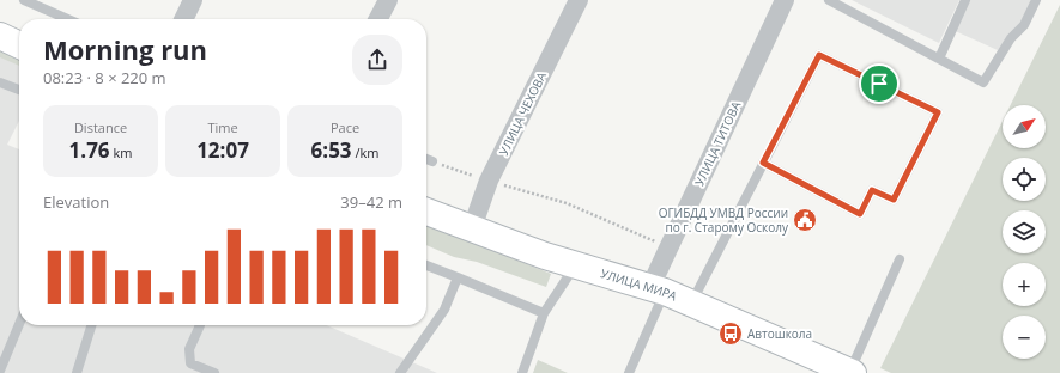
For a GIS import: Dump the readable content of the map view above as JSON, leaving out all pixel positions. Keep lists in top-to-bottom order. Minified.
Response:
{"streets":{"main road":["УЛИЦА МИРА"],"street":["УЛИЦА ЧЕХОВА","УЛИЦА ТИТОВА"]},"crossings":[["УЛИЦА ЧЕХОВА","УЛИЦА МИРА"],["УЛИЦА ТИТОВА","УЛИЦА МИРА"]],"places":{"public building":["ОГИБДД УМВД России по г. Старому Осколу"],"bus stop":["Автошкола"]},"north":"top right","page":{"heading":["Morning run","08:23 · 8 × 220 m"],"stats":[["Distance","1.76 km"],["Time","12:07"],["Pace","6:53 /km"]],"map_buttons":["+","−"],"chart":["Elevation","39–42 m"]}}
